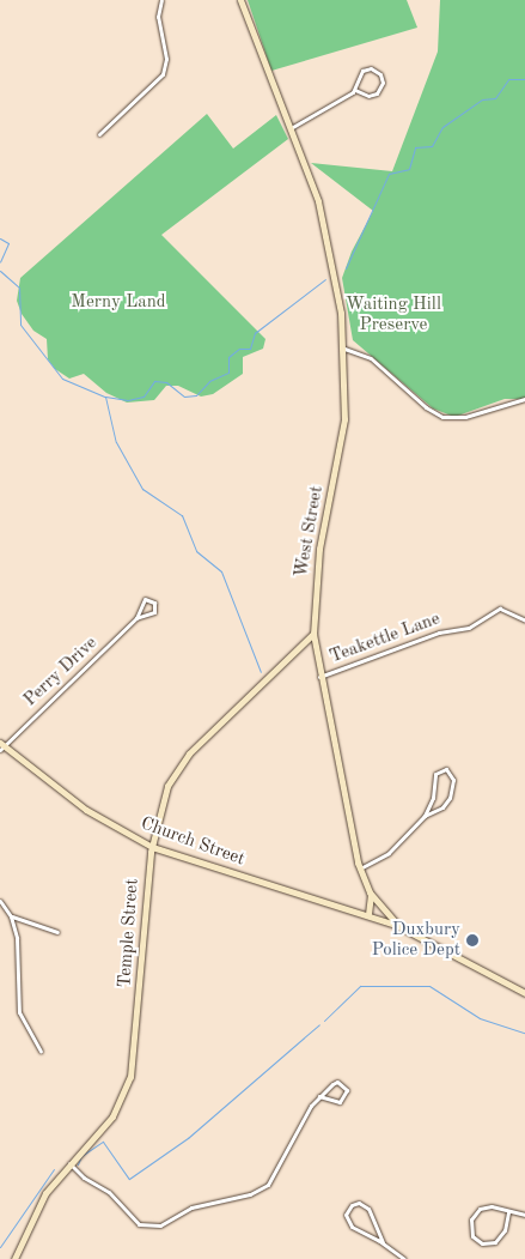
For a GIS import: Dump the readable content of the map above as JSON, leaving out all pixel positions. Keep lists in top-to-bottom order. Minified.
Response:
{"streets":{"main road":["West Street","Church Street","Temple Street"],"street":["Teakettle Lane","Perry Drive"]},"crossings":[["West Street","Teakettle Lane"],["West Street","Church Street"],["West Street","Temple Street"],["Perry Drive","Church Street"],["Church Street","Temple Street"]],"parks":["Merny Land","Waiting Hill Preserve"],"places":["Duxbury Police Dept"]}
